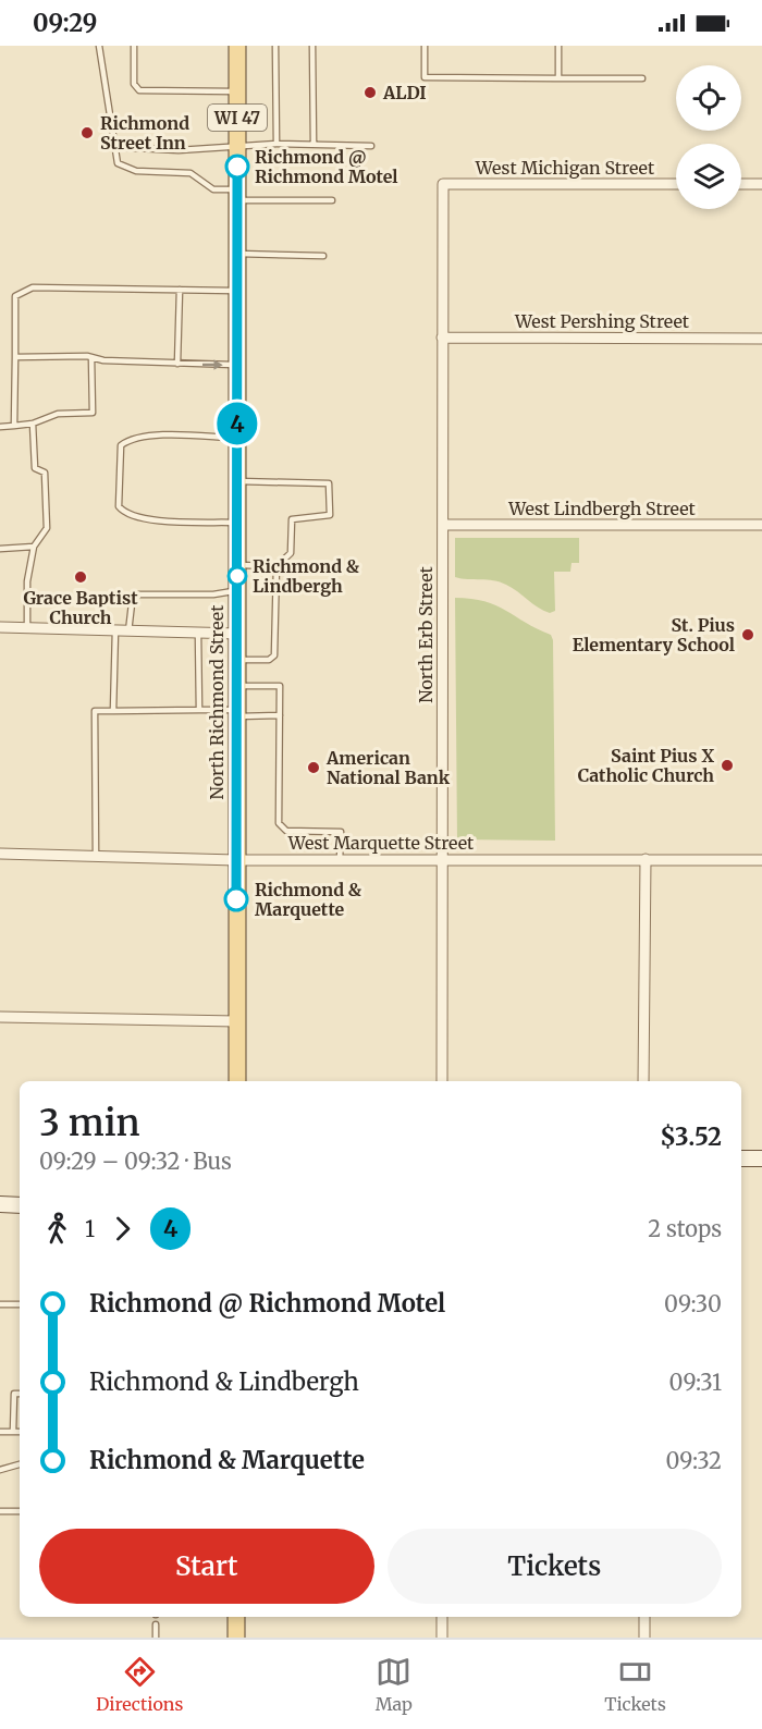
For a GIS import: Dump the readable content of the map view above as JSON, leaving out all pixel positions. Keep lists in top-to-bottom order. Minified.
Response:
{"streets":{"main road":["WI 47","North Richmond Street"],"street":["West Michigan Street","West Pershing Street","West Lindbergh Street","North Erb Street","West Marquette Street"]},"crossings":[["West Michigan Street","North Erb Street"],["West Pershing Street","North Erb Street"],["West Lindbergh Street","North Erb Street"],["North Erb Street","West Marquette Street"],["North Richmond Street","West Marquette Street"]],"places":["ALDI","Richmond Street Inn","Richmond @ Richmond Motel","Richmond & Lindbergh","Grace Baptist Church","St. Pius Elementary School","Saint Pius X Catholic Church","American National Bank","Richmond & Marquette"],"lines":["bus line 4"],"page":{"status":"09:29","on_map":"4","heading":["3 min","09:29 – 09:32 · Bus","$3.52"],"legs":["1","4","2 stops"],"list":[{"name":"Richmond @ Richmond Motel","value":"09:30"},{"name":"Richmond & Lindbergh","value":"09:31"},{"name":"Richmond & Marquette","value":"09:32"}],"buttons":["Start","Tickets"],"tabs":["Directions","Map","Tickets"]}}
